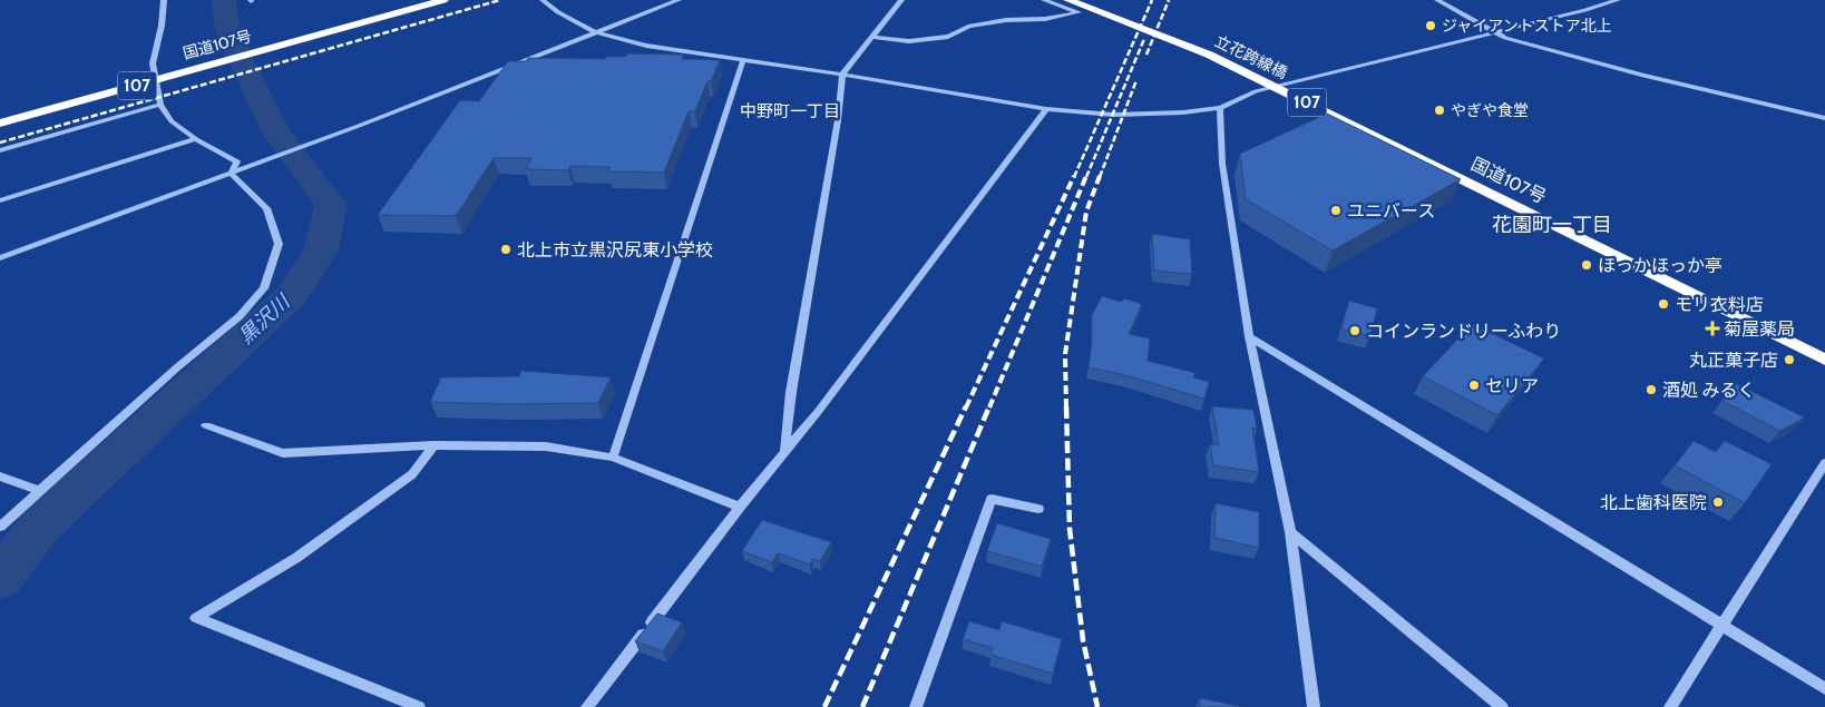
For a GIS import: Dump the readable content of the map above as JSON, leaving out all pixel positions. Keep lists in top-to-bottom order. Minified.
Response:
{"streets":{"highway":["国道107号","立花跨線橋","107"]},"crossings":[["国道107号","立花跨線橋"]],"districts":["中野町一丁目","花園町一丁目"],"water":["黒沢川"],"places":{"other":["ジャイアントストア北上","やぎや食堂","ユニバース","北上市立黒沢尻東小学校","ほっかほっか亭","モリ衣料店","コインランドリーふわり","丸正菓子店","セリア","酒処 みるく","北上歯科医院"],"health":["菊屋薬局"]}}
